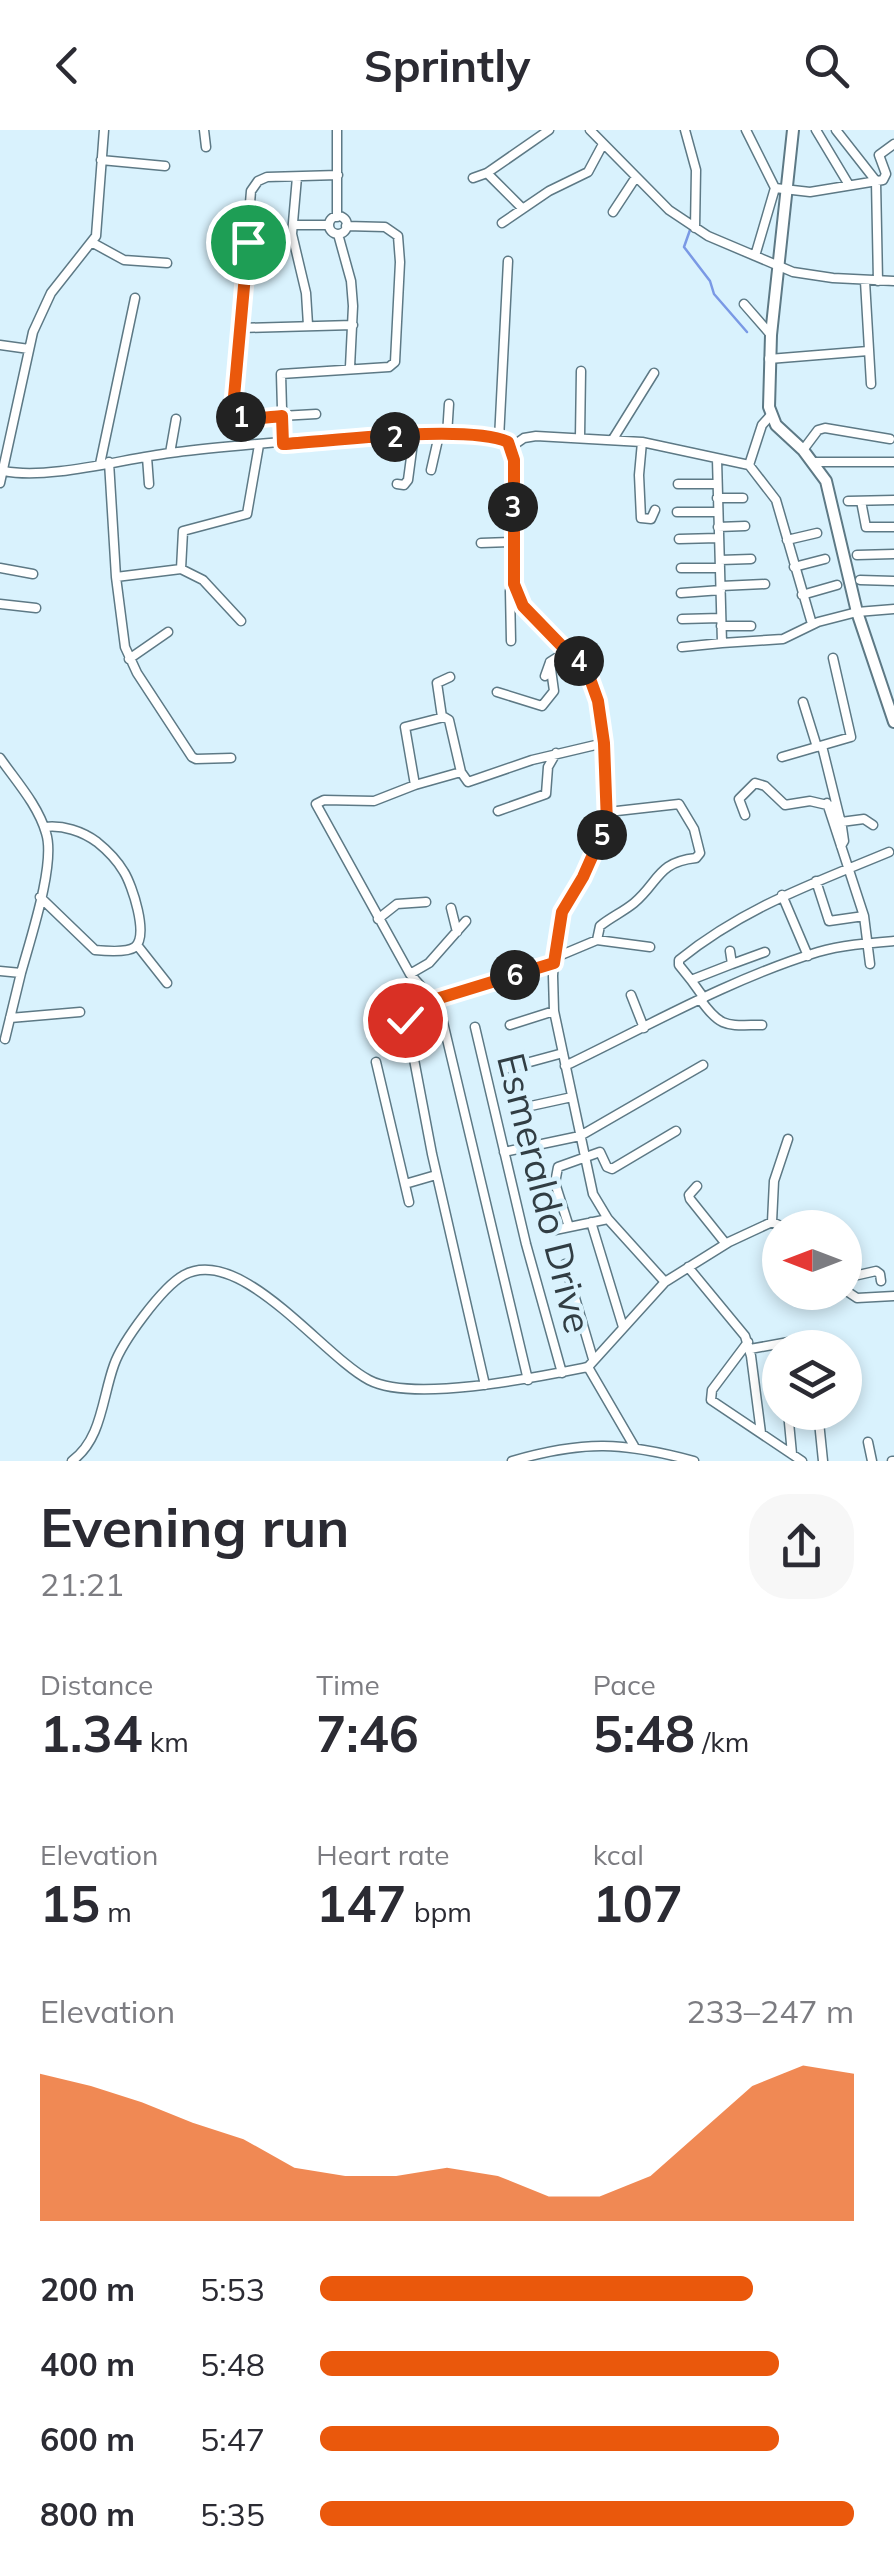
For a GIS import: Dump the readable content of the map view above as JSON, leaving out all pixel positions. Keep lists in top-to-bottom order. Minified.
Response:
{"streets":{"street":["Esmeraldo Drive"]},"north":"left","page":{"header":"Sprintly","pins":["1","2","3","4","5","6"],"heading":["Evening run","21:21"],"stats":[["Distance","1.34 km"],["Time","7:46"],["Pace","5:48 /km"],["Elevation","15 m"],["Heart rate","147 bpm"],["kcal","107"]],"chart":["Elevation","233–247 m"],"list":[{"name":"200 m","note":"5:53"},{"name":"400 m","note":"5:48"},{"name":"600 m","note":"5:47"},{"name":"800 m","note":"5:35"}]}}
